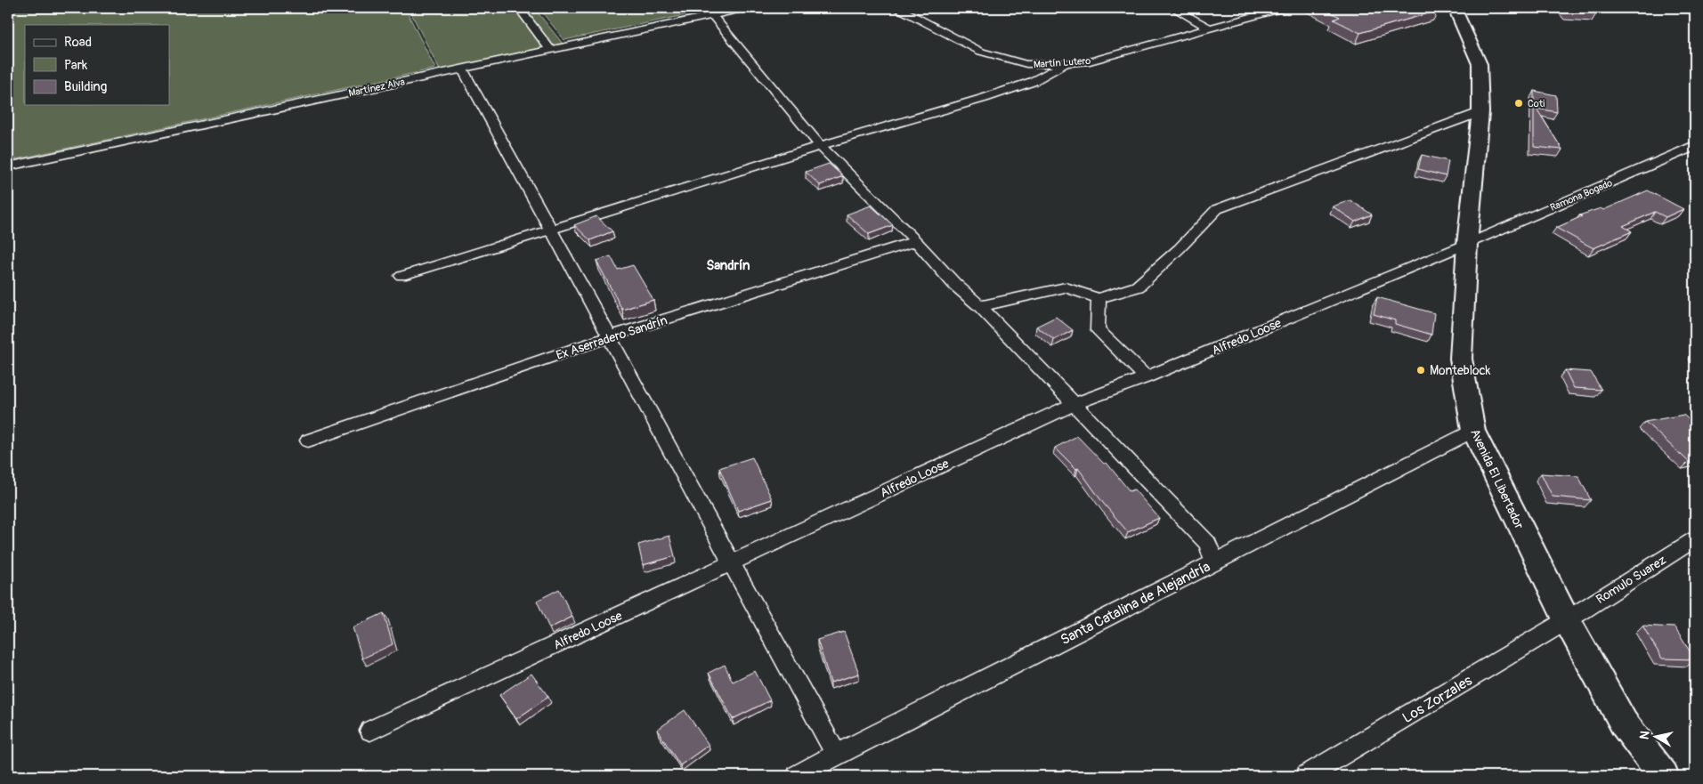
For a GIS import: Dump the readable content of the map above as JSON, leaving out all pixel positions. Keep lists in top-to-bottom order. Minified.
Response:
{"streets":{"main road":["Avenida El Libertador"],"street":["Martín Lutero","Martínez Alva","Ramona Bogado","Alfredo Loose","Ex Aserradero Sandrín","Romulo Suarez","Santa Catalina de Alejandría","Los Zorzales"]},"crossings":[["Ramona Bogado","Alfredo Loose"],["Ramona Bogado","Avenida El Libertador"],["Alfredo Loose","Avenida El Libertador"],["Avenida El Libertador","Romulo Suarez"],["Avenida El Libertador","Santa Catalina de Alejandría"],["Avenida El Libertador","Los Zorzales"],["Romulo Suarez","Los Zorzales"]],"districts":["Sandrín"],"places":["Coti","Monteblock"],"legend":["Road","Park","Building"],"north":"left"}
